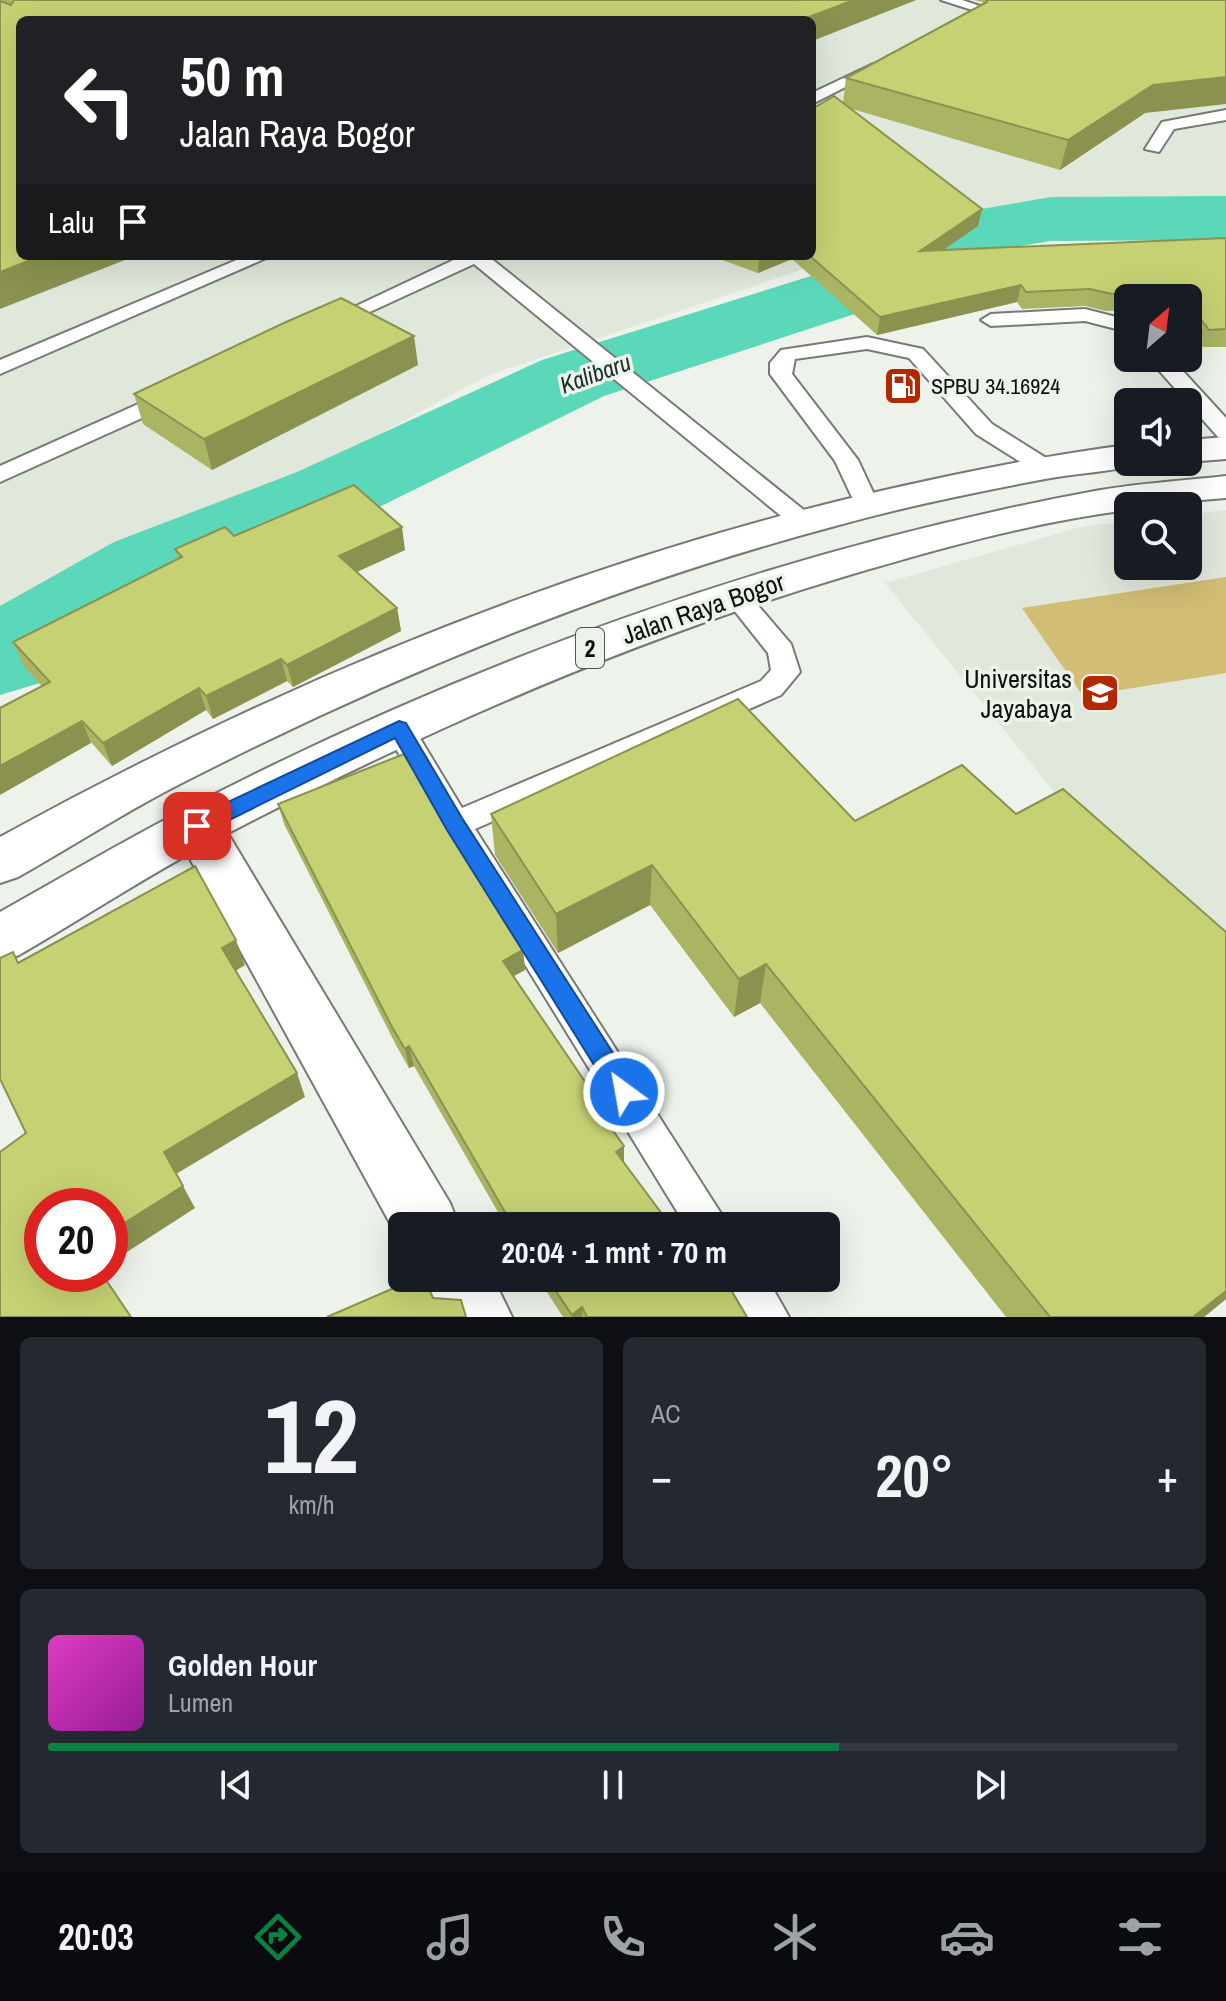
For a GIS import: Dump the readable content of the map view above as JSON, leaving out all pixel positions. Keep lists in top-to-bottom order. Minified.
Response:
{"streets":{"main road":["Jalan Raya Bogor","2"]},"water":["Kalibaru"],"places":{"fuel station":["SPBU 34.16924"],"school or university":["Universitas Jayabaya"]},"north":"top right","page":{"turn":["50 m","Jalan Raya Bogor"],"then":"Lalu","limit":"20","trip":"20:04 · 1 mnt · 70 m","tile":[["12","km/h"],"AC"],"heat":["−","20°","+"],"song":["Golden Hour","Lumen"],"tabs":"20:03"}}
